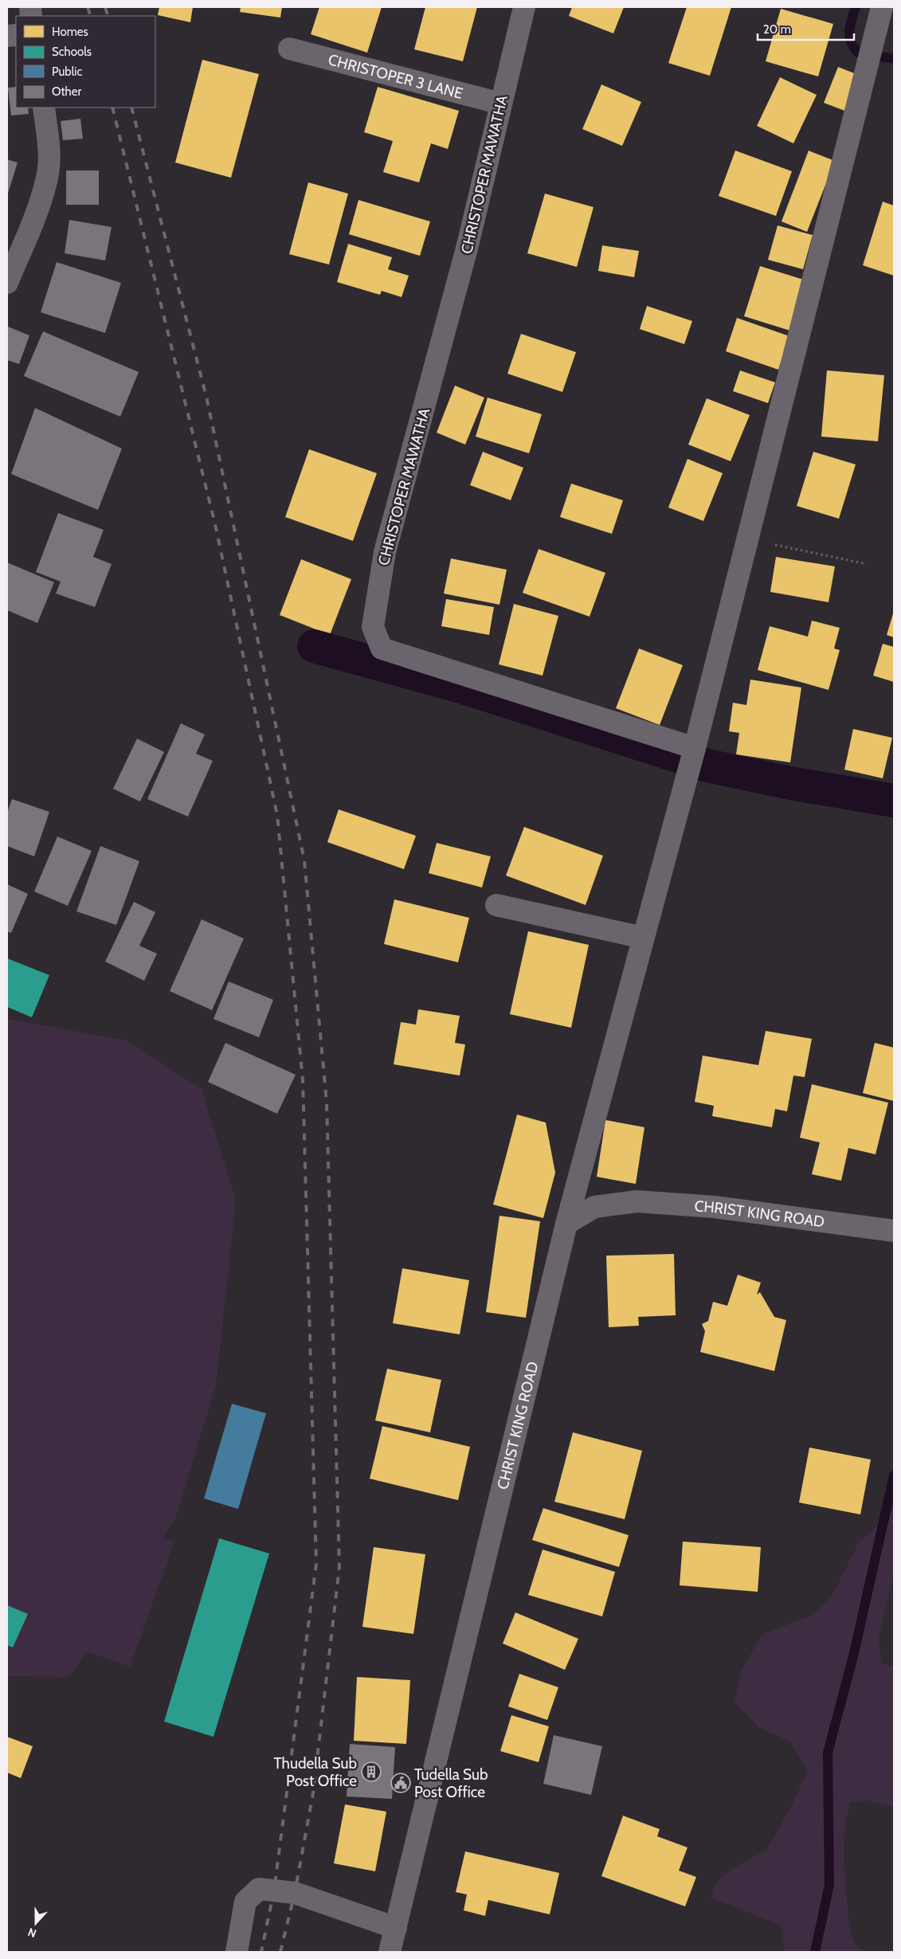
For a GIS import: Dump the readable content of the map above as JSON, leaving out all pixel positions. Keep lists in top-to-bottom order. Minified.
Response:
{"streets":{"street":["CHRISTOPER 3 LANE","CHRISTOPER MAWATHA","CHRIST KING ROAD"]},"crossings":[["CHRISTOPER 3 LANE","CHRISTOPER MAWATHA"]],"places":{"building":["Thudella Sub Post Office"],"public building":["Tudella Sub Post Office"]},"legend":["Homes","Schools","Public","Other"],"scale_bar":"20 m","north":"bottom"}
